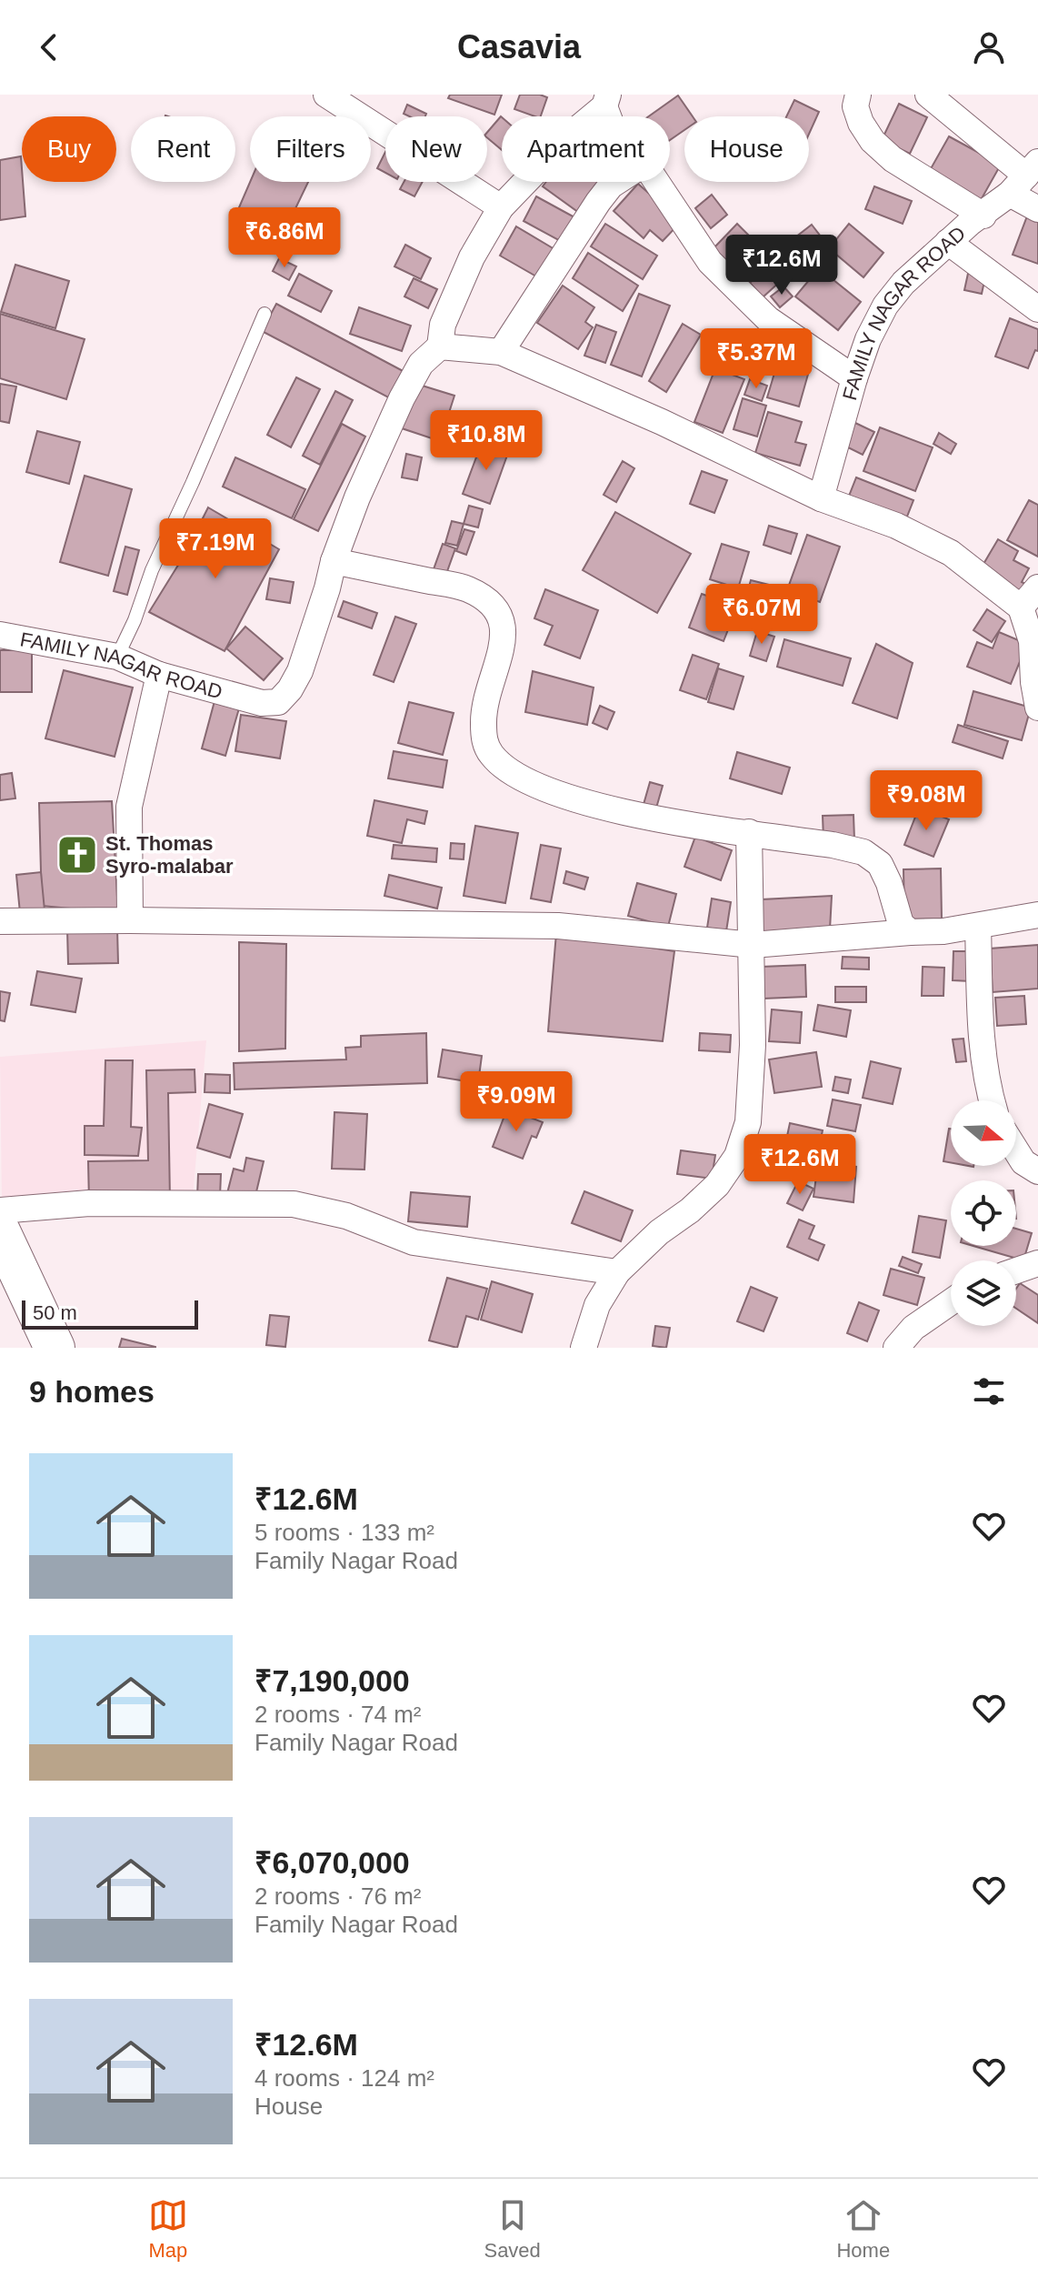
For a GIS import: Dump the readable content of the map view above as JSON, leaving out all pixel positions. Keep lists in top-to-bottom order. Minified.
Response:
{"streets":{"street":["FAMILY NAGAR ROAD"]},"places":{"church":["St. Thomas Syro-malabar"]},"scale_bar":"50 m","north":"right","page":{"header":"Casavia","chip":["Buy","Rent","Filters","New","Apartment","House"],"price":["₹6.86M","₹12.6M","₹5.37M","₹10.8M","₹7.19M","₹6.07M","₹9.08M","₹9.09M","₹12.6M"],"scale":"50 m","heading":"9 homes","list":[{"name":"₹12.6M","note":"5 rooms · 133 m² · Family Nagar Road"},{"name":"₹7,190,000","note":"2 rooms · 74 m² · Family Nagar Road"},{"name":"₹6,070,000","note":"2 rooms · 76 m² · Family Nagar Road"},{"name":"₹12.6M","note":"4 rooms · 124 m² · House"}],"tabs":["Map","Saved","Home"]}}
